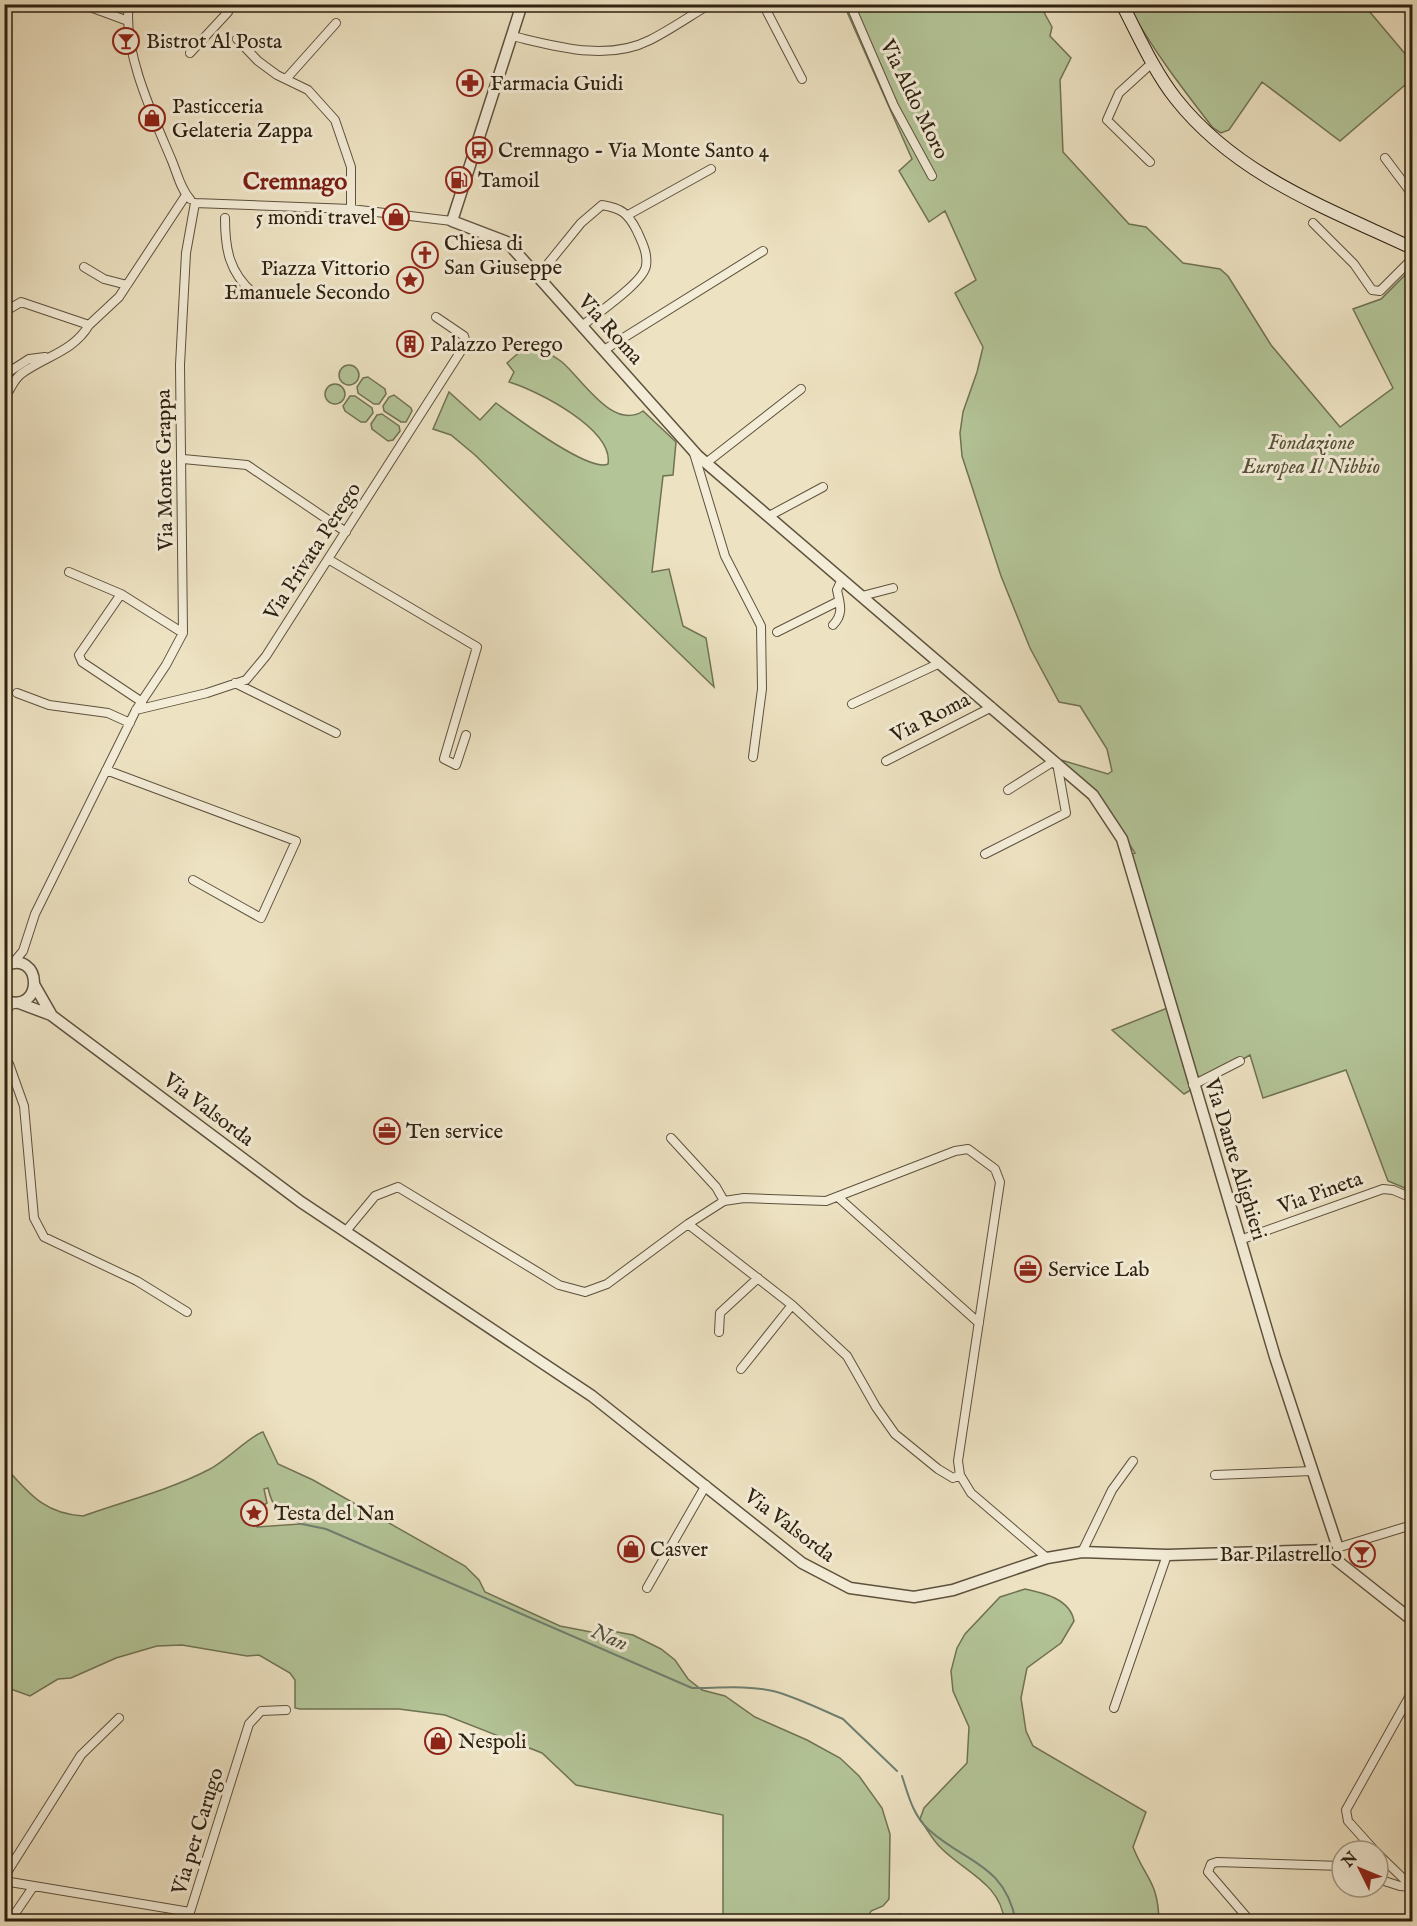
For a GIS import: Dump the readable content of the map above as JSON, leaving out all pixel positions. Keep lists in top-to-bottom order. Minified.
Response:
{"streets":{"street":["Via Aldo Moro","Via Roma","Via Monte Grappa","Via Privata Perego","Via Valsorda","Via Dante Alighieri","Via Pineta","Via per Carugo"]},"crossings":[["Via Roma","Via Monte Grappa"],["Via Roma","Via Dante Alighieri"],["Via Monte Grappa","Via Privata Perego"],["Via Monte Grappa","Via Valsorda"],["Via Valsorda","Via Dante Alighieri"],["Via Dante Alighieri","Via Pineta"]],"districts":["Cremnago"],"water":["Nan"],"parks":["Fondazione Europea Il Nibbio"],"places":{"bar":["Bistrot Al Posta","Bar Pilastrello"],"pharmacy":["Farmacia Guidi"],"shop":["Pasticceria Gelateria Zappa","5 mondi travel","Casver","Nespoli"],"bus stop":["Cremnago - Via Monte Santo 4"],"fuel station":["Tamoil"],"church":["Chiesa di San Giuseppe"],"place":["Piazza Vittorio Emanuele Secondo","Testa del Nan"],"building":["Palazzo Perego"],"office":["Ten service","Service Lab"]},"north":"top left"}
